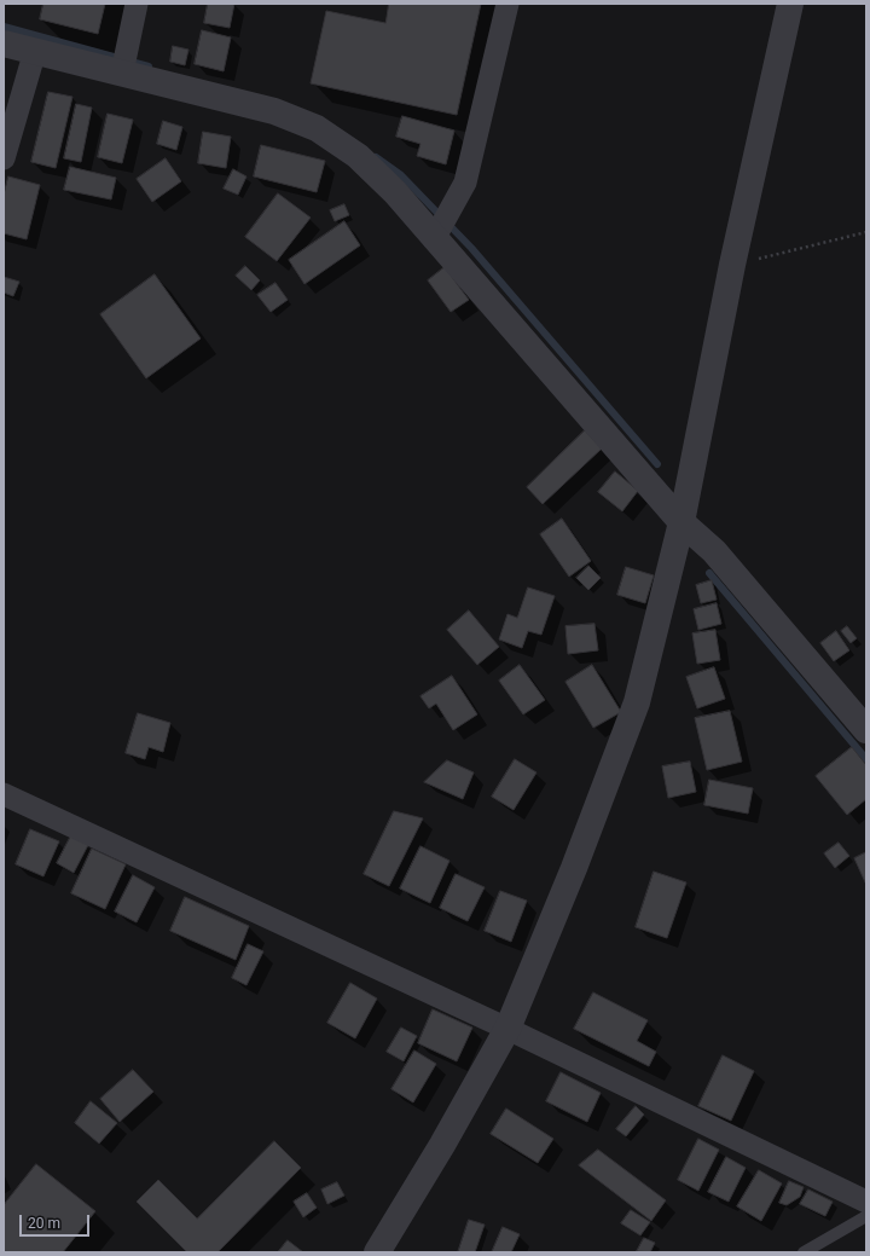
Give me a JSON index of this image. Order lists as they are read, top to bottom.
{
  "scale_bar": "20 m"
}
